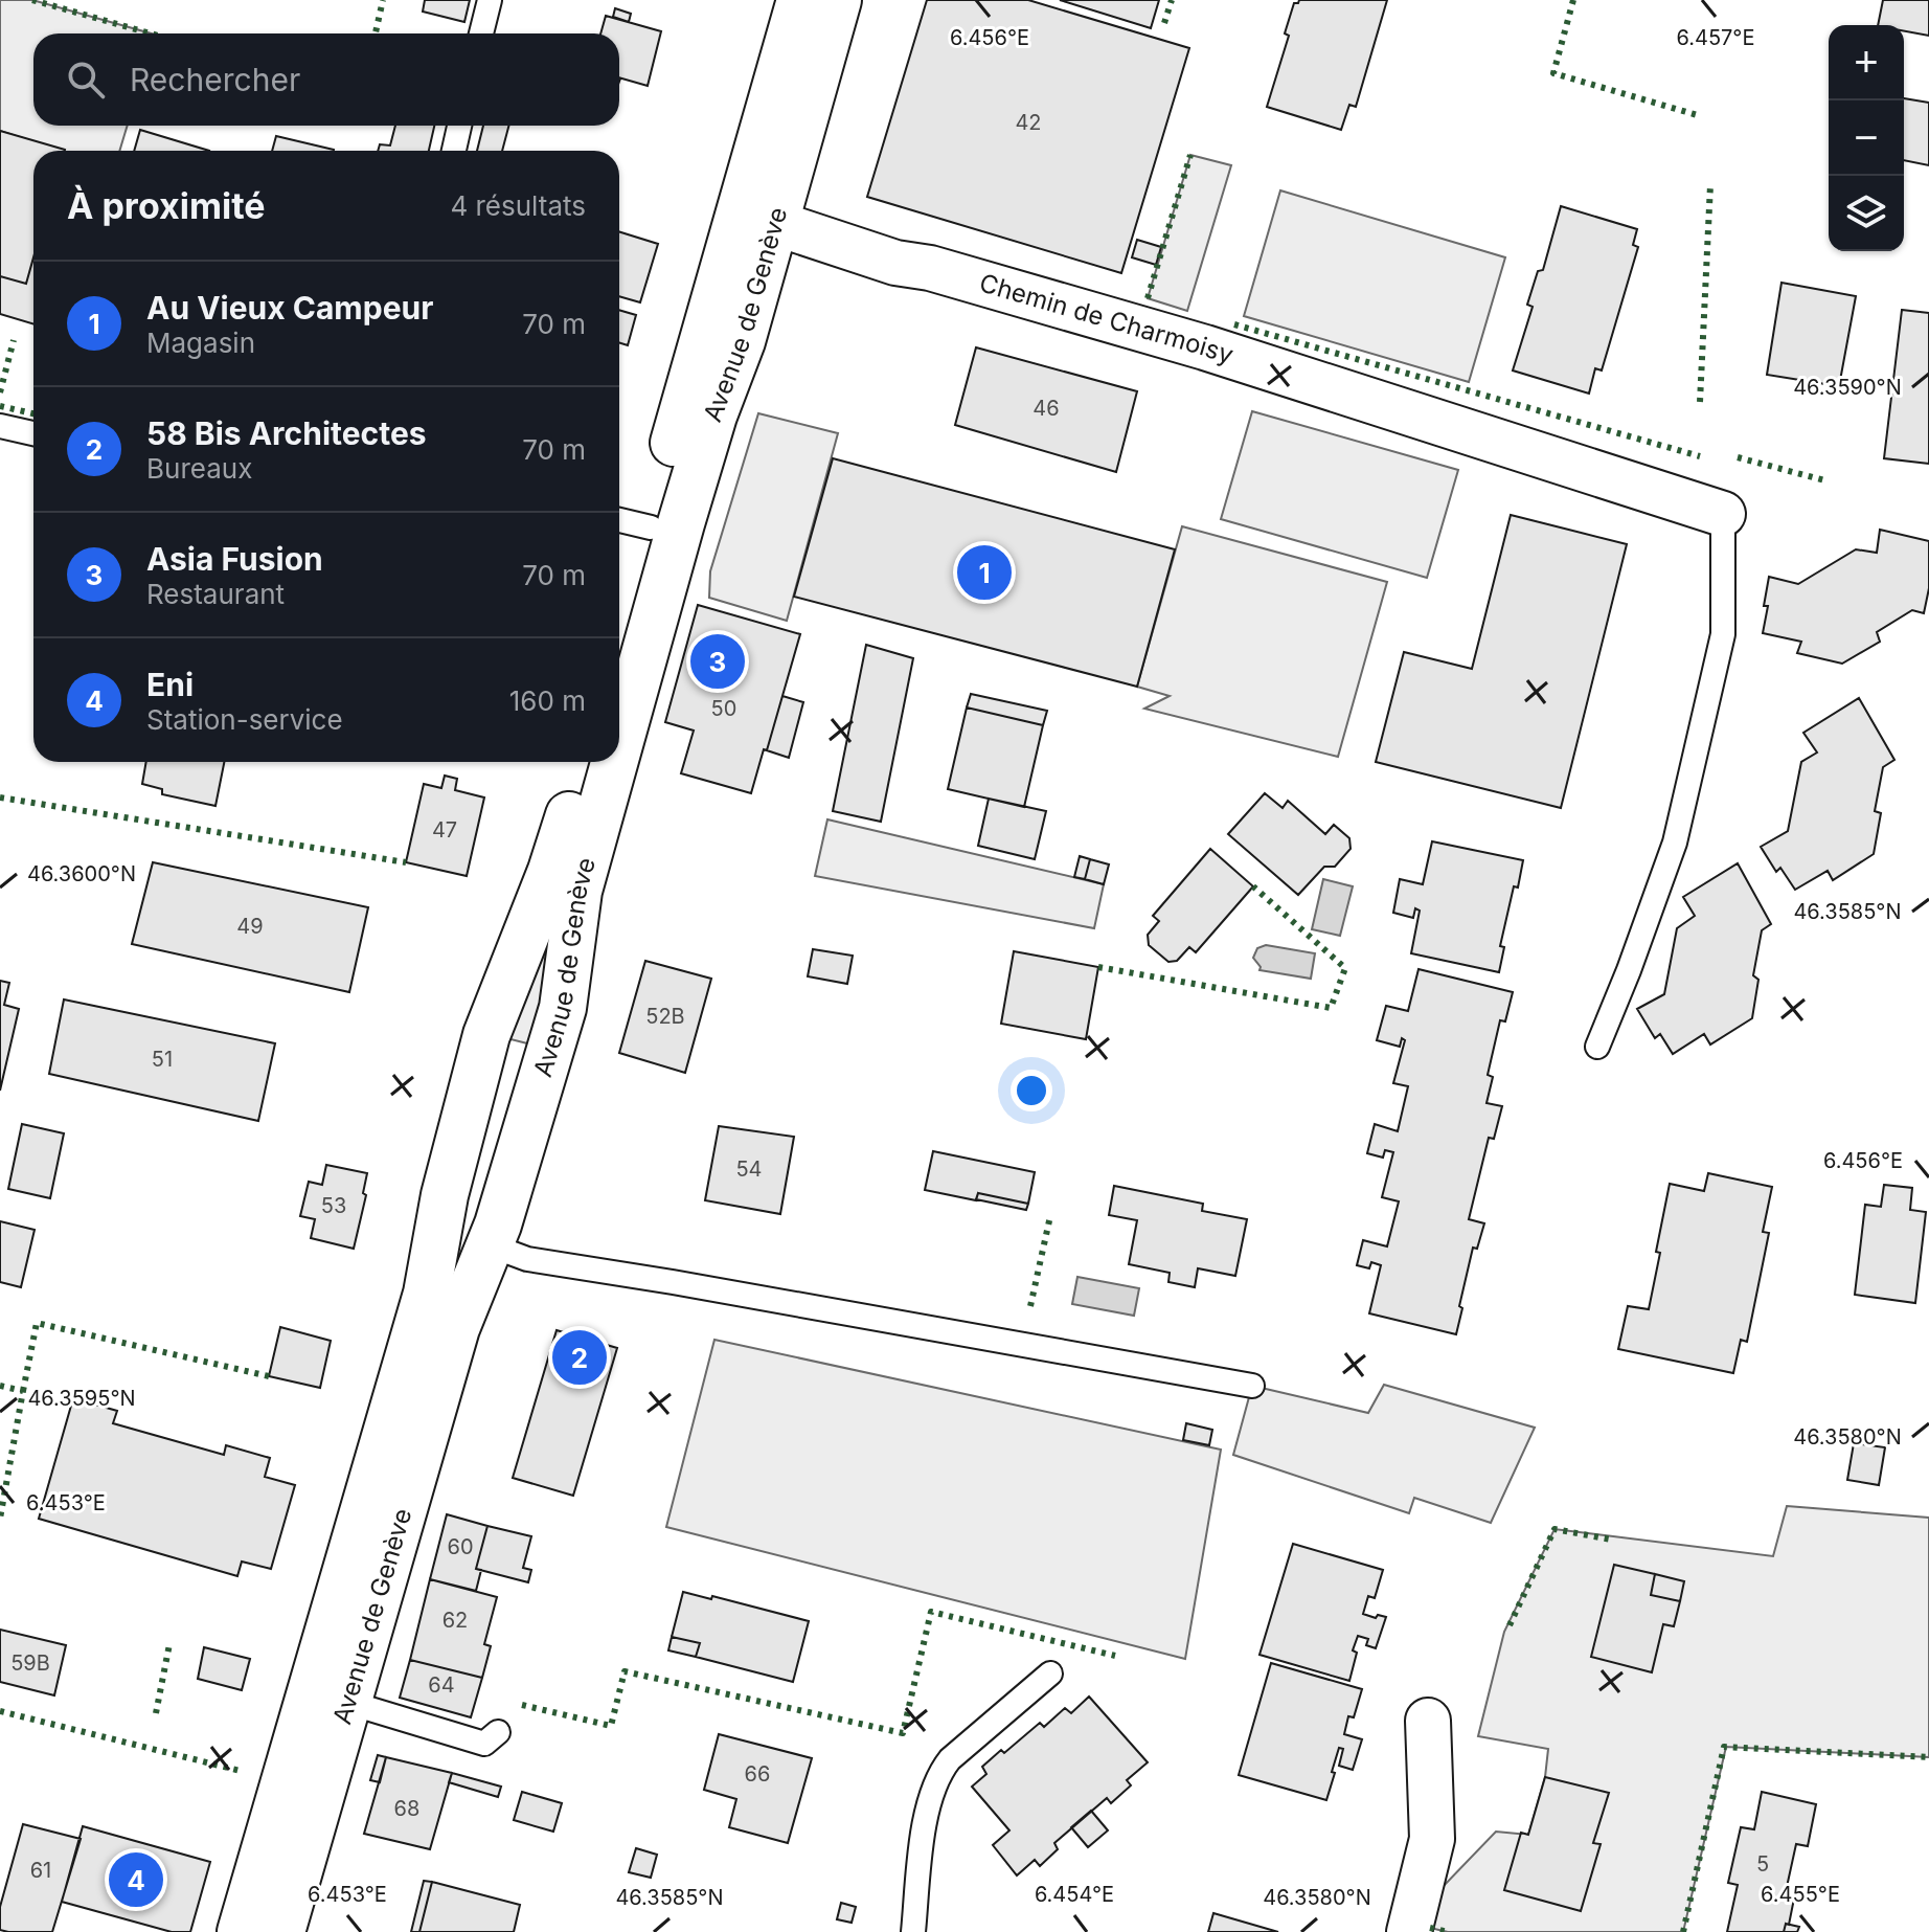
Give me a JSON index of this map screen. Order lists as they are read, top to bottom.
{
  "streets": {
    "main road": ["Avenue de Genève"],
    "street": ["Chemin de Charmoisy"]
  },
  "crossings": [
    ["Avenue de Genève", "Chemin de Charmoisy"]
  ],
  "house_numbers": [
    "42",
    "46",
    "50",
    "47",
    "49",
    "52B",
    "51",
    "54",
    "53",
    "60",
    "62",
    "59B",
    "64",
    "66",
    "68",
    "5",
    "61"
  ],
  "page": {
    "map_buttons": ["+", "−"],
    "search": "Rechercher",
    "heading": ["À proximité", "4 résultats"],
    "list": [
      {
        "mark": "1",
        "name": "Au Vieux Campeur",
        "note": "Magasin",
        "value": "70 m"
      },
      {
        "mark": "2",
        "name": "58 Bis Architectes",
        "note": "Bureaux",
        "value": "70 m"
      },
      {
        "mark": "3",
        "name": "Asia Fusion",
        "note": "Restaurant",
        "value": "70 m"
      },
      {
        "mark": "4",
        "name": "Eni",
        "note": "Station-service",
        "value": "160 m"
      }
    ],
    "pins": [
      "1",
      "3",
      "2",
      "4"
    ]
  },
  "coordinates": [
    "6.456°E",
    "6.457°E",
    "46.3590°N",
    "46.3600°N",
    "46.3585°N",
    "46.3595°N",
    "46.3580°N",
    "6.453°E",
    "6.454°E",
    "6.455°E"
  ]
}
